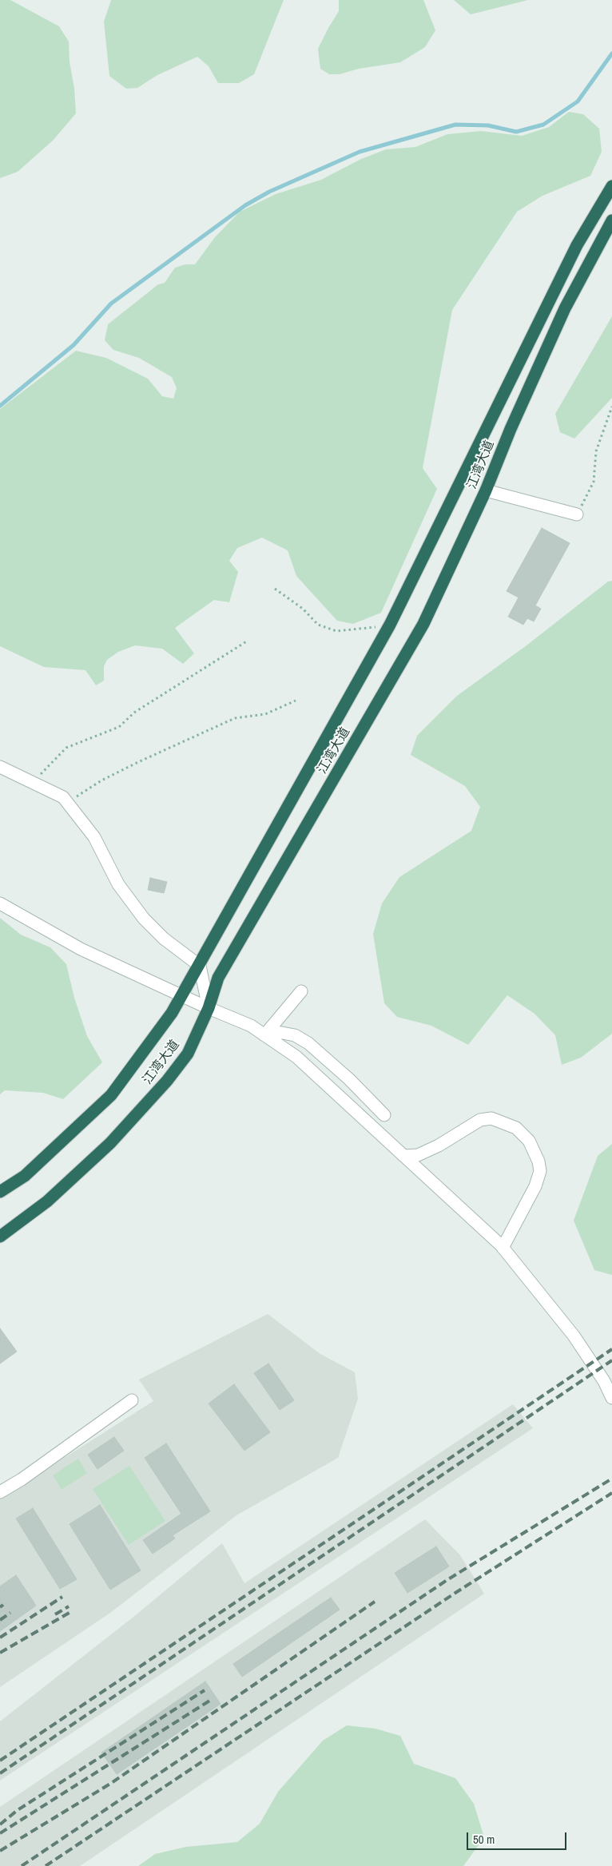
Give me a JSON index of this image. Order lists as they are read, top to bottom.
{
  "streets": {
    "highway": ["江湾大道"]
  },
  "scale_bar": "50 m"
}
